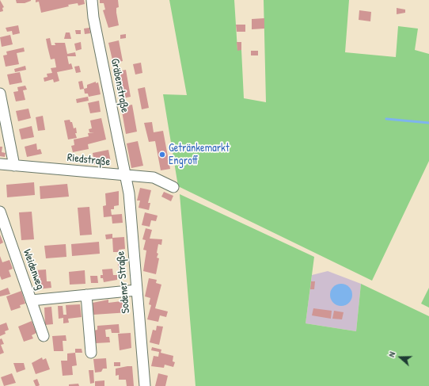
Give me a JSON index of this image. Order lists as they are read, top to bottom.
{
  "streets": {
    "street": [
      "Gräbenstraße",
      "Riedstraße",
      "Weidenweg",
      "Sodener Straße"
    ]
  },
  "crossings": [
    ["Gräbenstraße", "Riedstraße"],
    ["Gräbenstraße", "Sodener Straße"],
    ["Riedstraße", "Sodener Straße"]
  ],
  "places": ["Getränkemarkt Engroff"],
  "north": "left"
}
